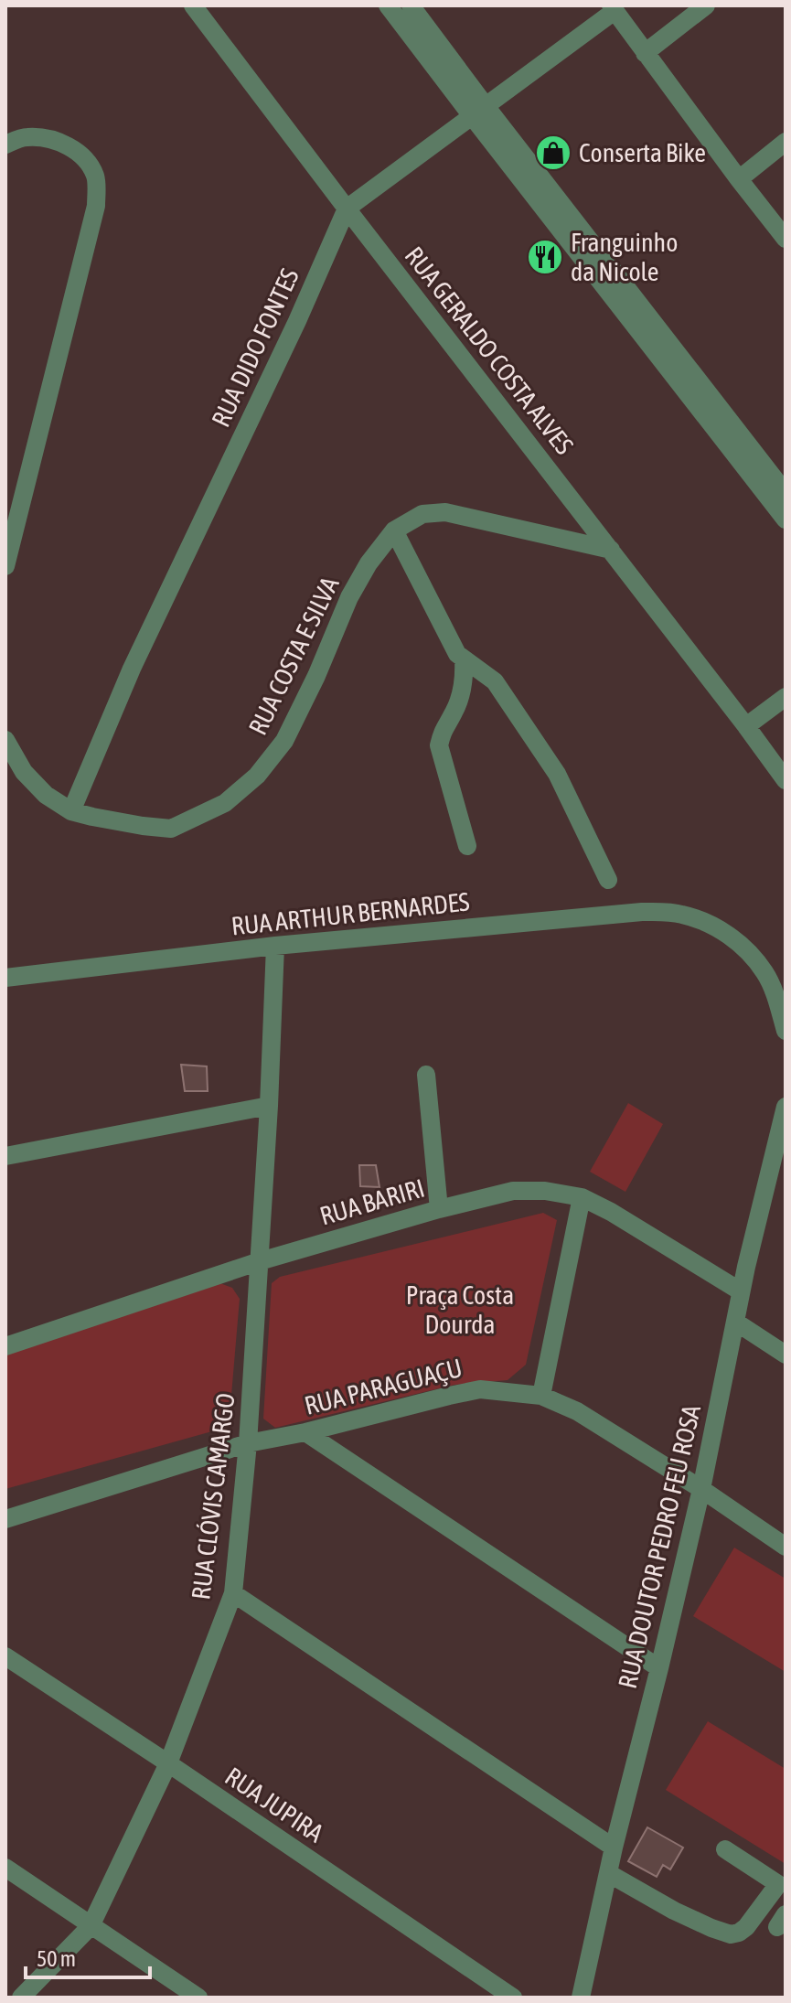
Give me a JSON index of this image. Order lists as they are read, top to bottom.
{
  "streets": {
    "street": [
      "RUA DIDO FONTES",
      "RUA GERALDO COSTA ALVES",
      "RUA COSTA E SILVA",
      "RUA ARTHUR BERNARDES",
      "RUA BARIRI",
      "RUA PARAGUAÇU",
      "RUA CLÓVIS CAMARGO",
      "RUA DOUTOR PEDRO FEU ROSA",
      "RUA JUPIRA"
    ]
  },
  "crossings": [
    ["RUA DIDO FONTES", "RUA GERALDO COSTA ALVES"],
    ["RUA DIDO FONTES", "RUA COSTA E SILVA"],
    ["RUA GERALDO COSTA ALVES", "RUA COSTA E SILVA"],
    ["RUA ARTHUR BERNARDES", "RUA CLÓVIS CAMARGO"],
    ["RUA BARIRI", "RUA CLÓVIS CAMARGO"],
    ["RUA BARIRI", "RUA DOUTOR PEDRO FEU ROSA"],
    ["RUA PARAGUAÇU", "RUA CLÓVIS CAMARGO"],
    ["RUA PARAGUAÇU", "RUA DOUTOR PEDRO FEU ROSA"],
    ["RUA CLÓVIS CAMARGO", "RUA JUPIRA"]
  ],
  "parks": ["Praça Costa Dourda"],
  "places": {
    "shop": ["Conserta Bike"],
    "restaurant": ["Franguinho da Nicole"]
  },
  "scale_bar": "50 m"
}
